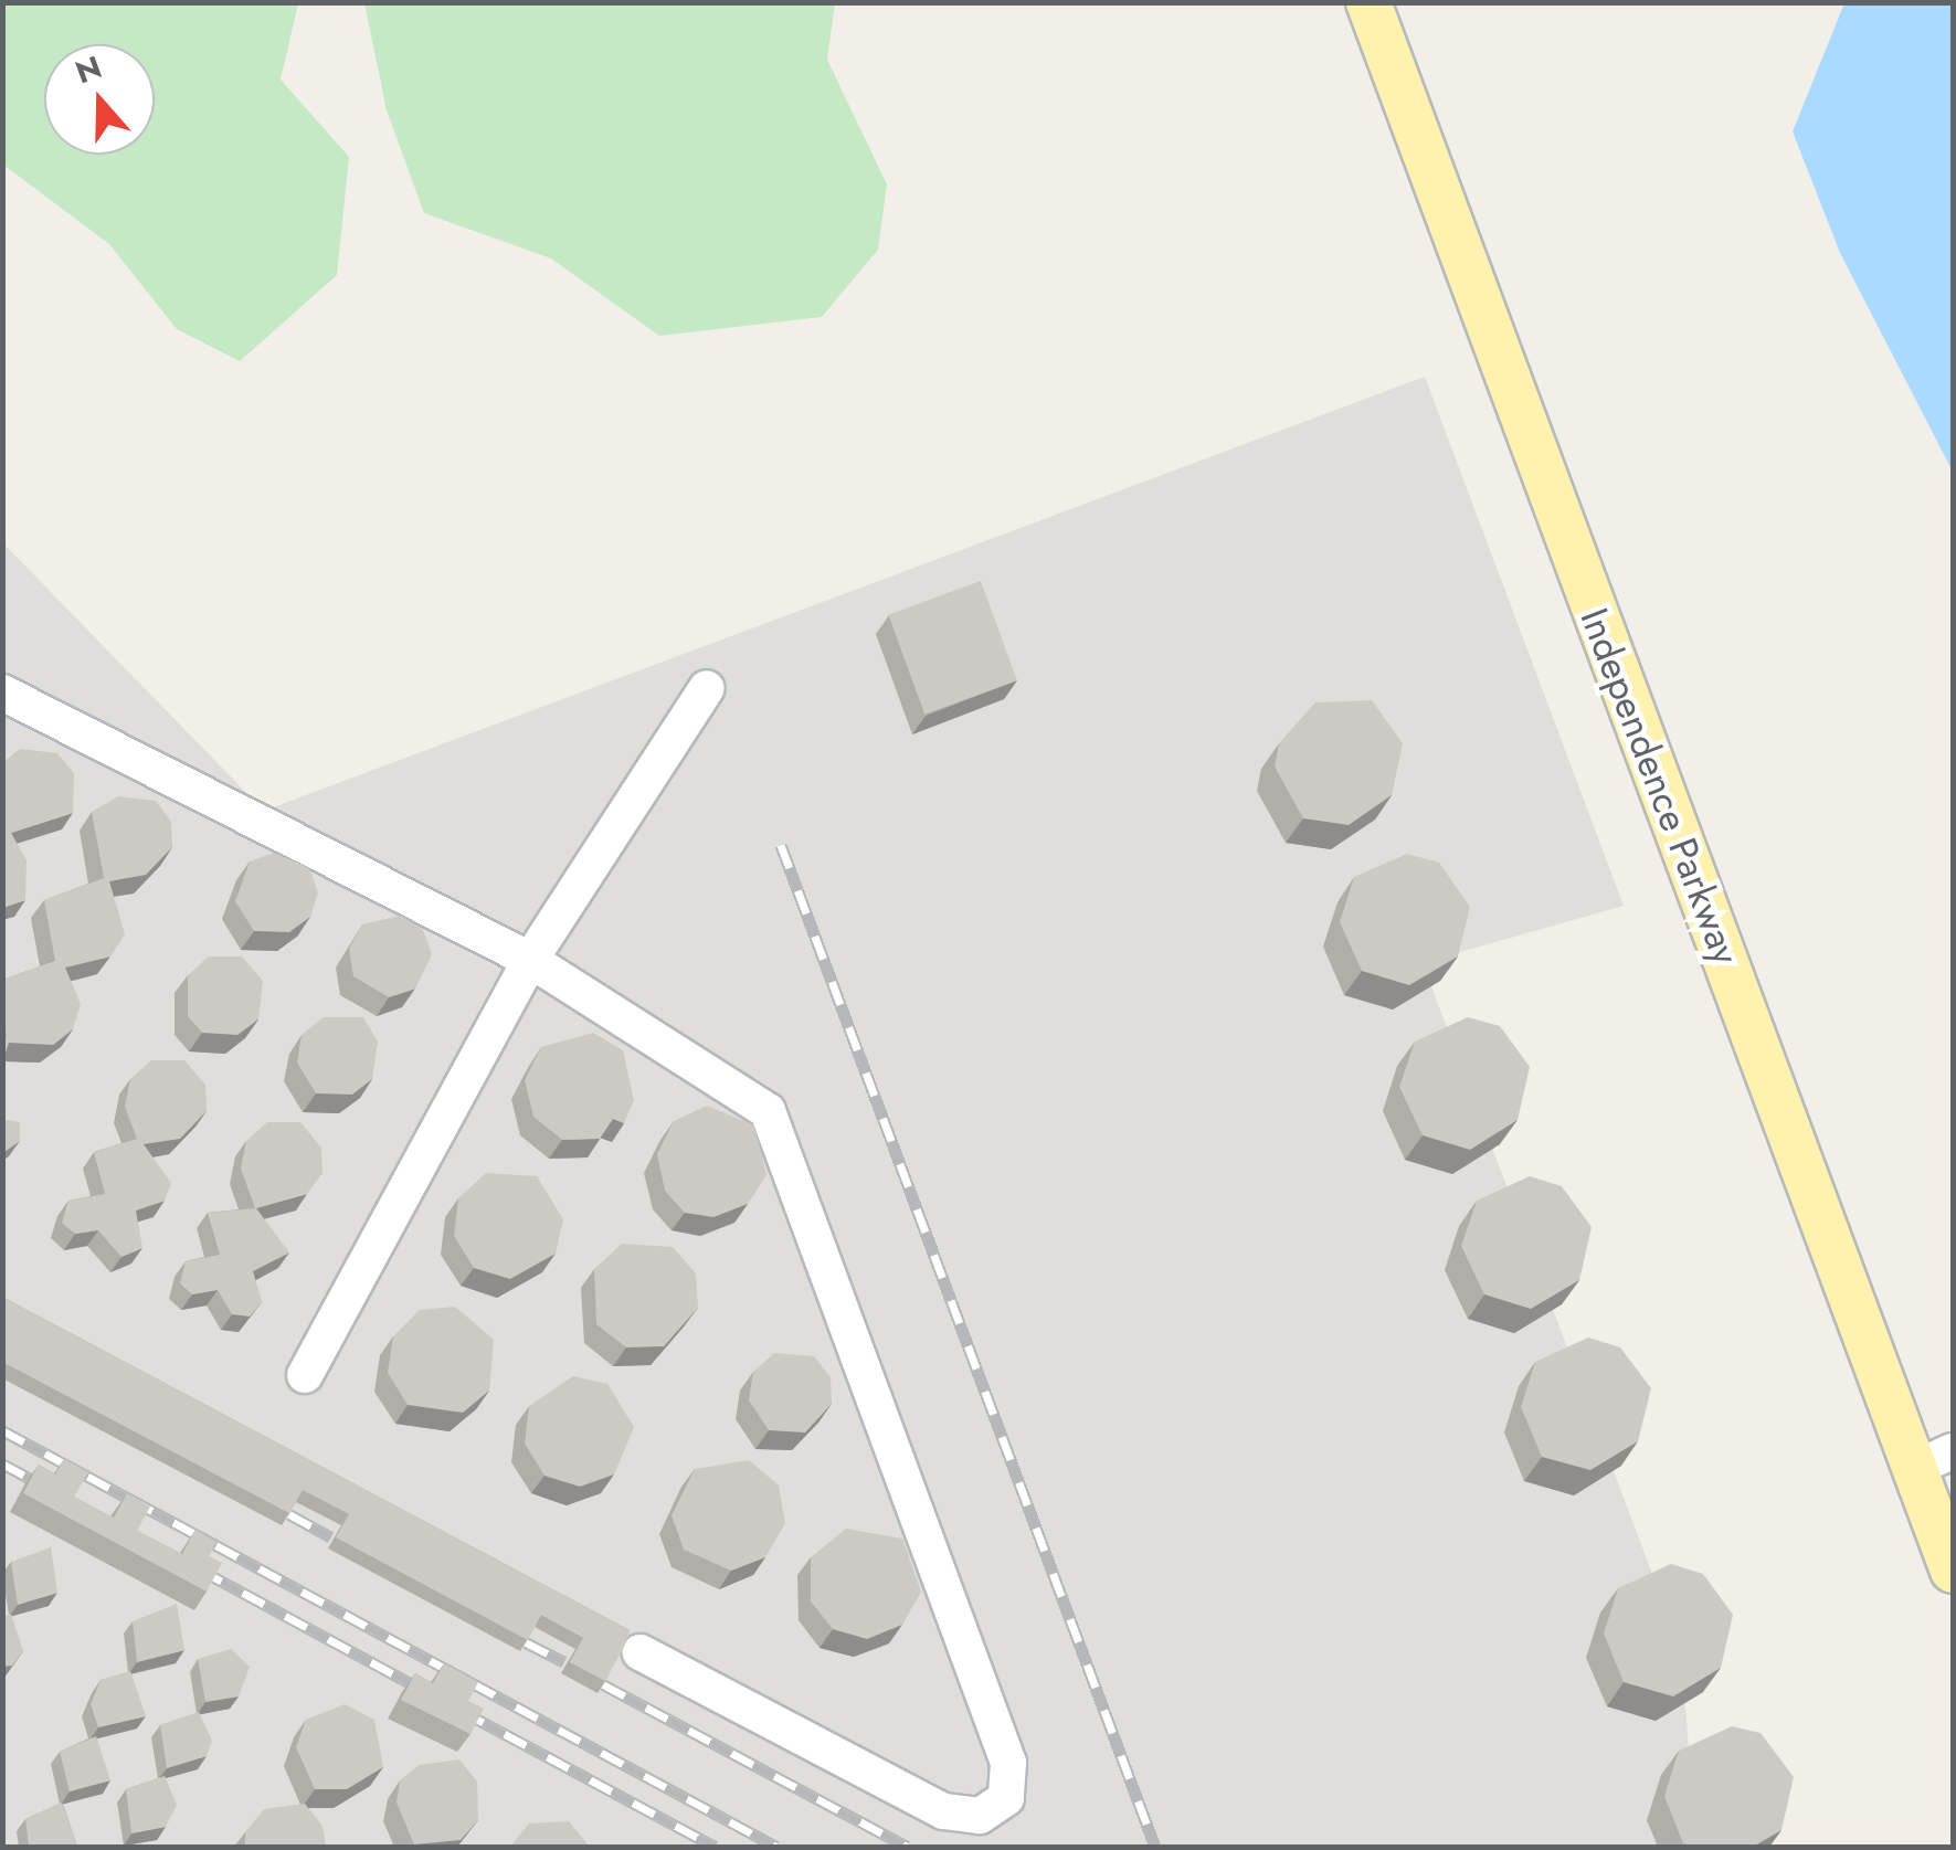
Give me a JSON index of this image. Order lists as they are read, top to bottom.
{
  "streets": {
    "main road": ["Independence Parkway"]
  },
  "north": "top"
}
